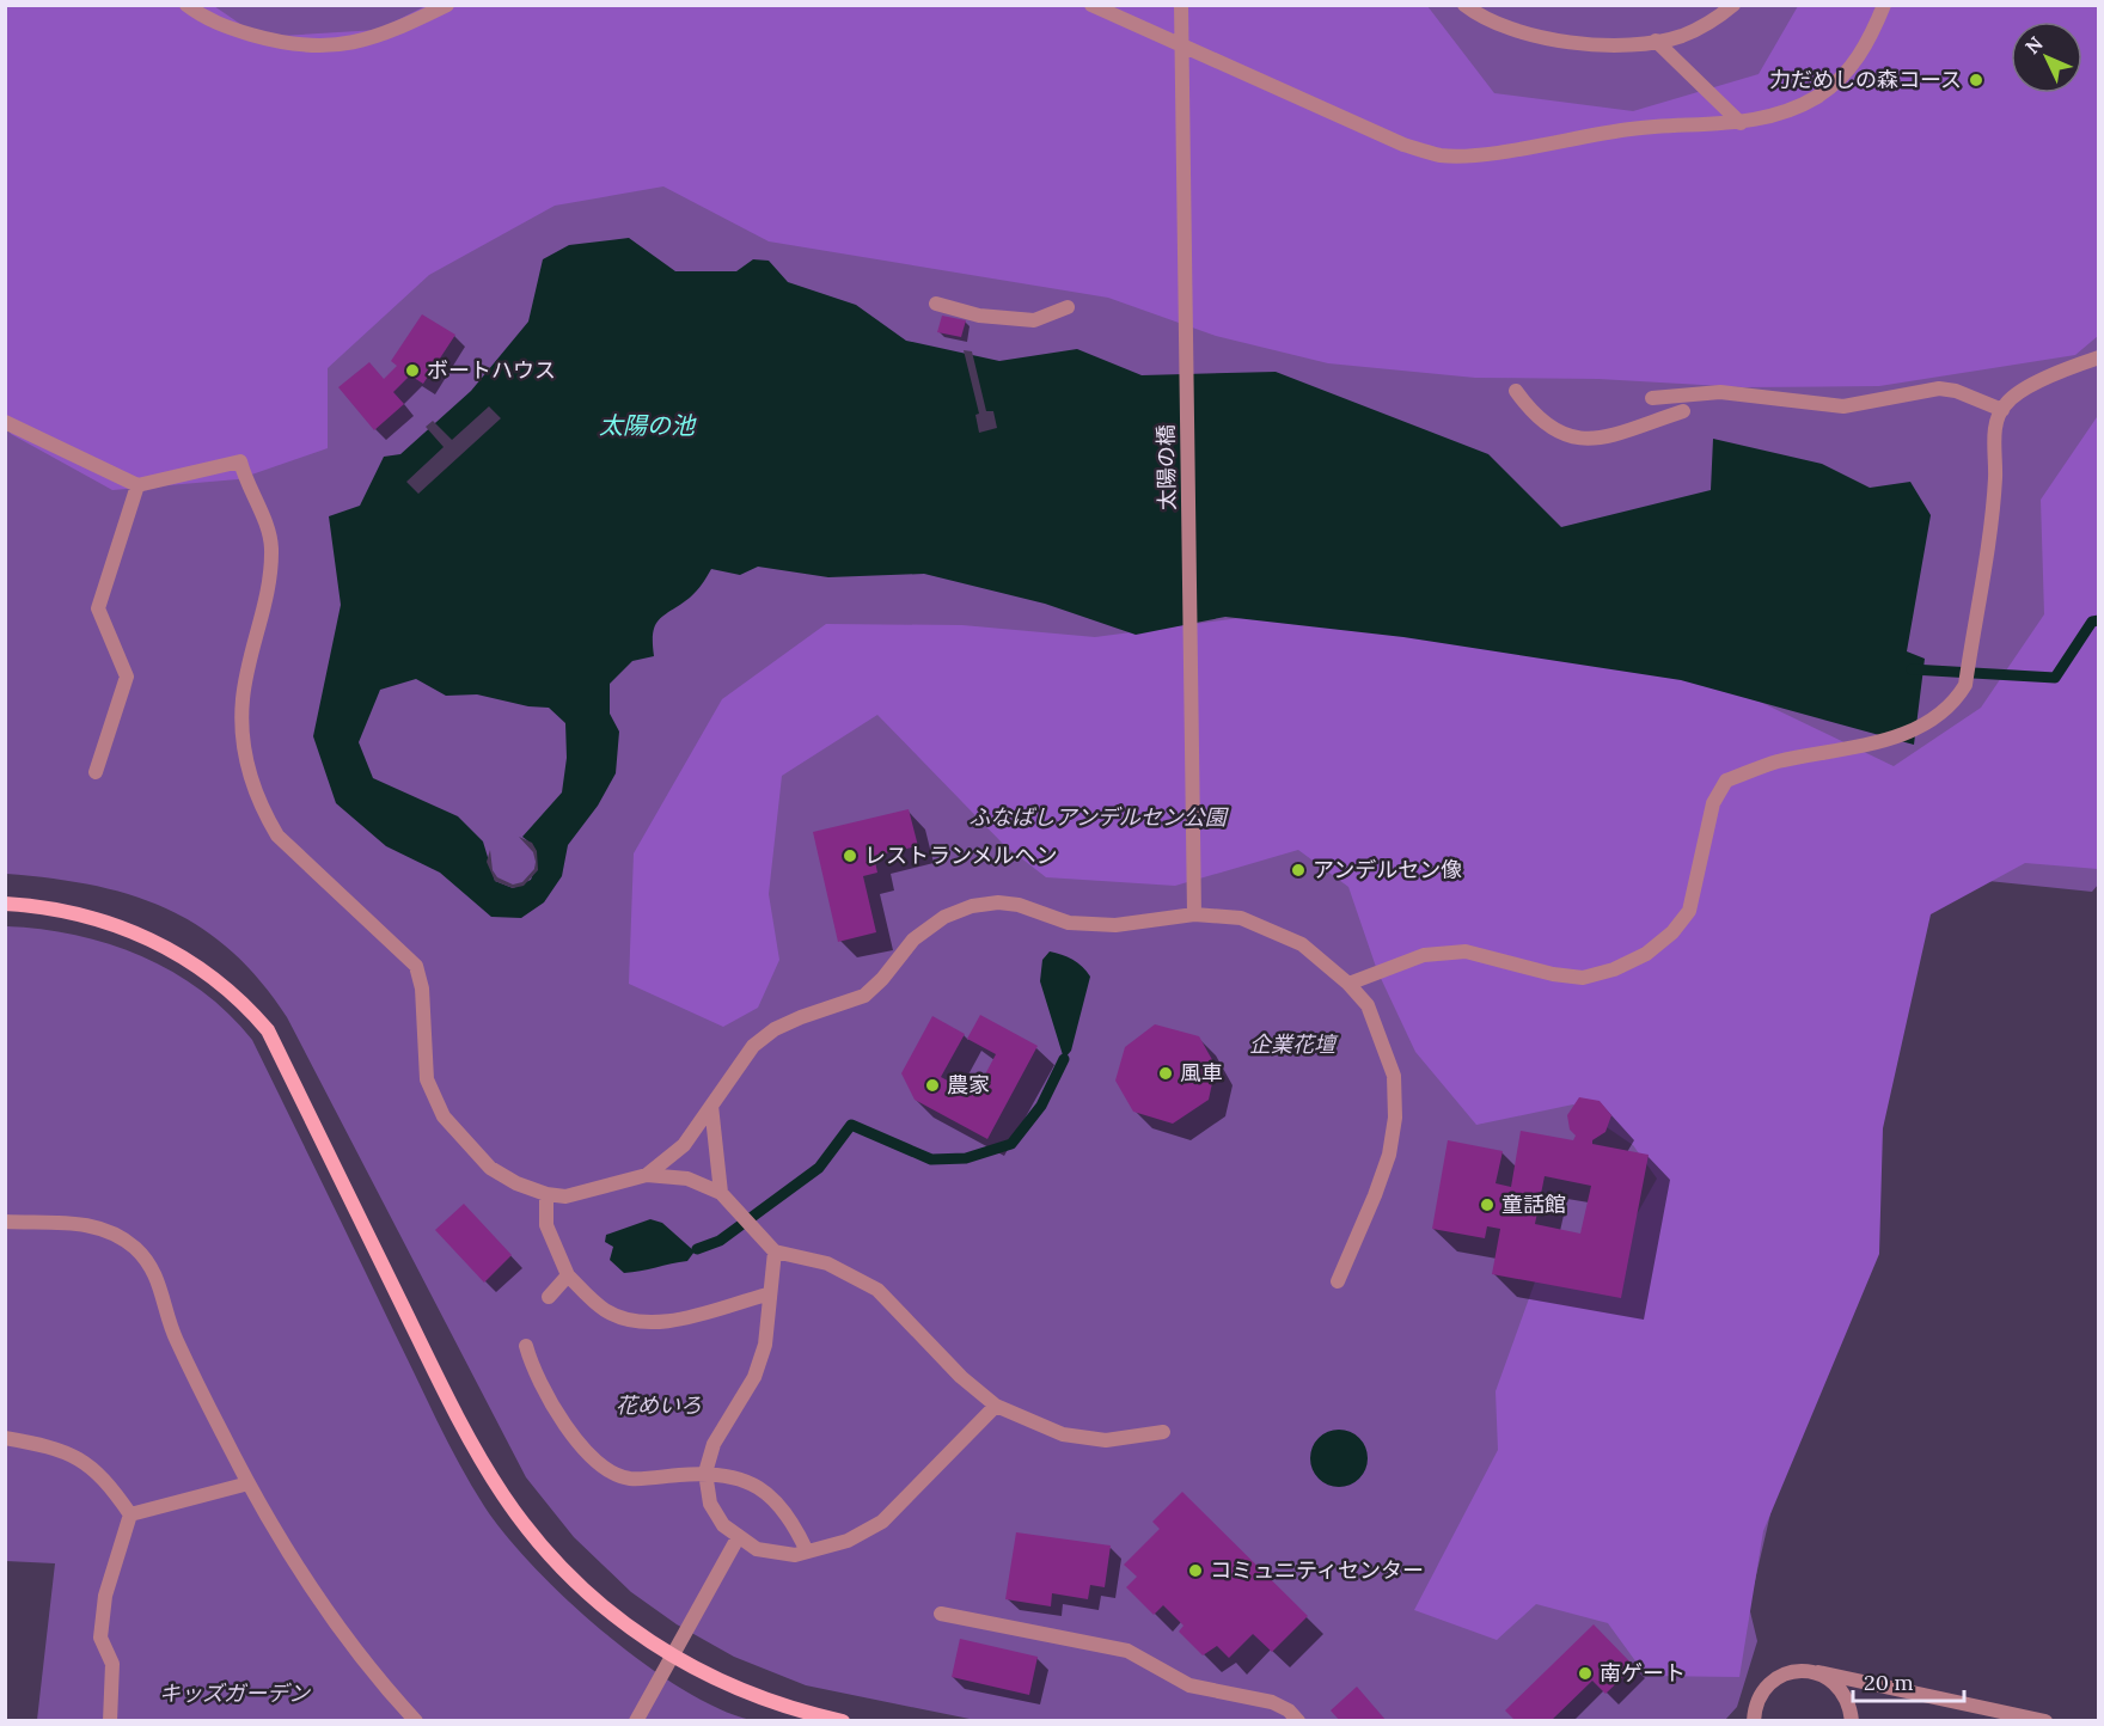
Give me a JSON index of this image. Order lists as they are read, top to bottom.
{
  "streets": {
    "street": ["太陽の橋"]
  },
  "water": ["太陽の池"],
  "parks": [
    "ふなばしアンデルセン公園",
    "企業花壇",
    "花めいろ",
    "キッズガーデン"
  ],
  "places": [
    "力だめしの森コース",
    "ボートハウス",
    "レストランメルヘン",
    "アンデルセン像",
    "風車",
    "農家",
    "童話館",
    "コミュニティセンター",
    "南ゲート"
  ],
  "scale_bar": "20 m",
  "north": "top left"
}
